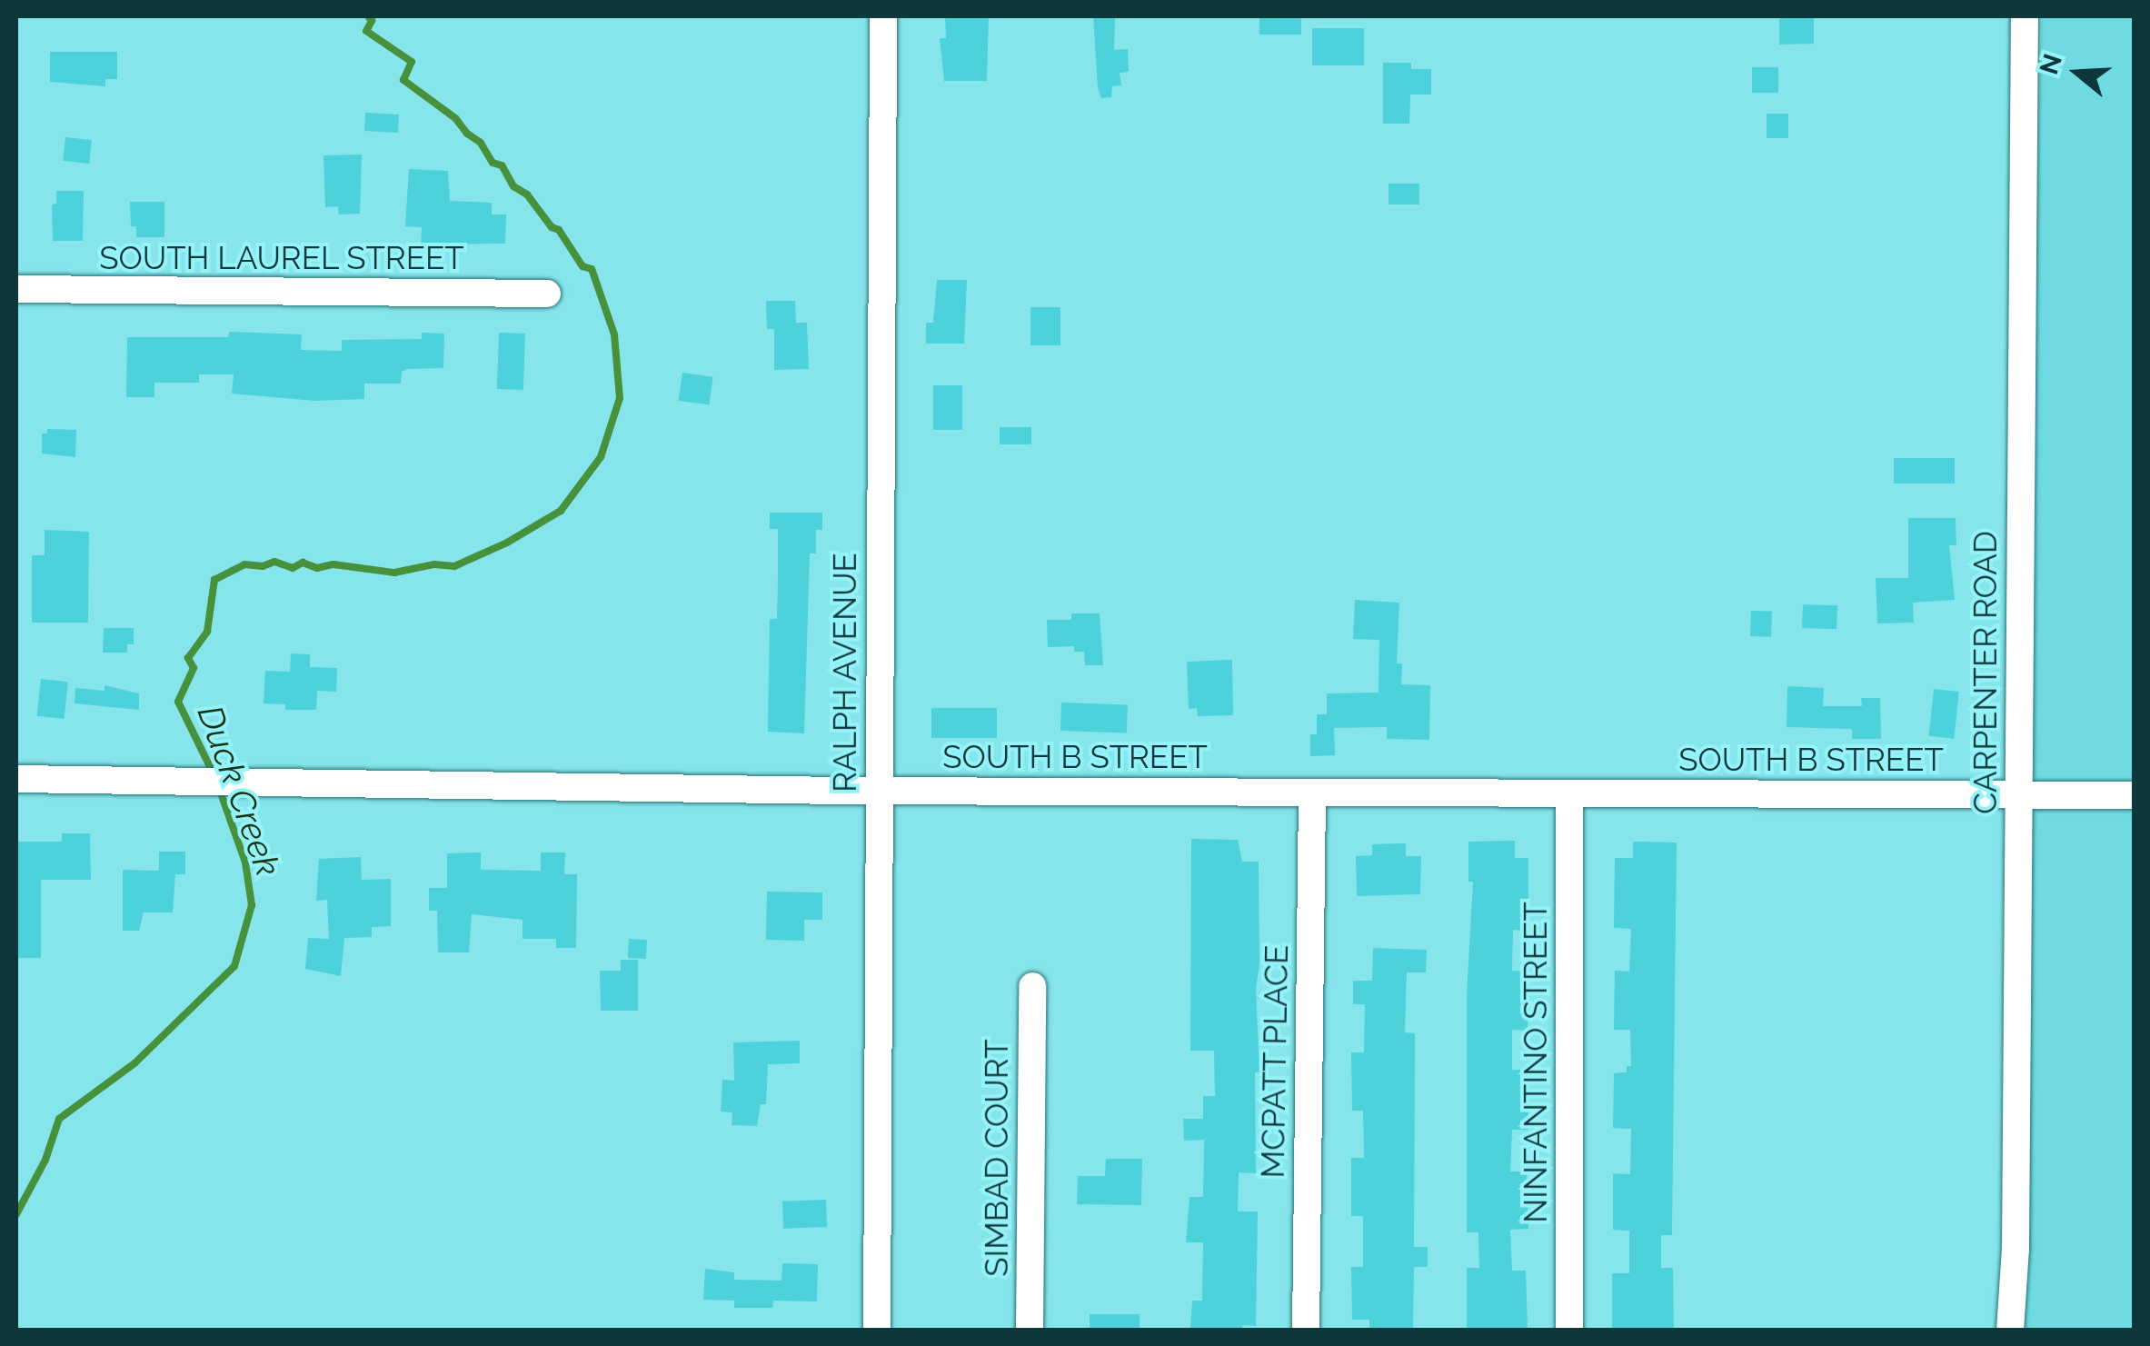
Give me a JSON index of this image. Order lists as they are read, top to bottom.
{
  "streets": {
    "street": [
      "SOUTH LAUREL STREET",
      "RALPH AVENUE",
      "CARPENTER ROAD",
      "SOUTH B STREET",
      "MCPATT PLACE",
      "NINFANTINO STREET",
      "SIMBAD COURT"
    ]
  },
  "crossings": [
    ["RALPH AVENUE", "SOUTH B STREET"],
    ["CARPENTER ROAD", "SOUTH B STREET"],
    ["SOUTH B STREET", "MCPATT PLACE"],
    ["SOUTH B STREET", "NINFANTINO STREET"]
  ],
  "water": ["Duck Creek"],
  "north": "left"
}
